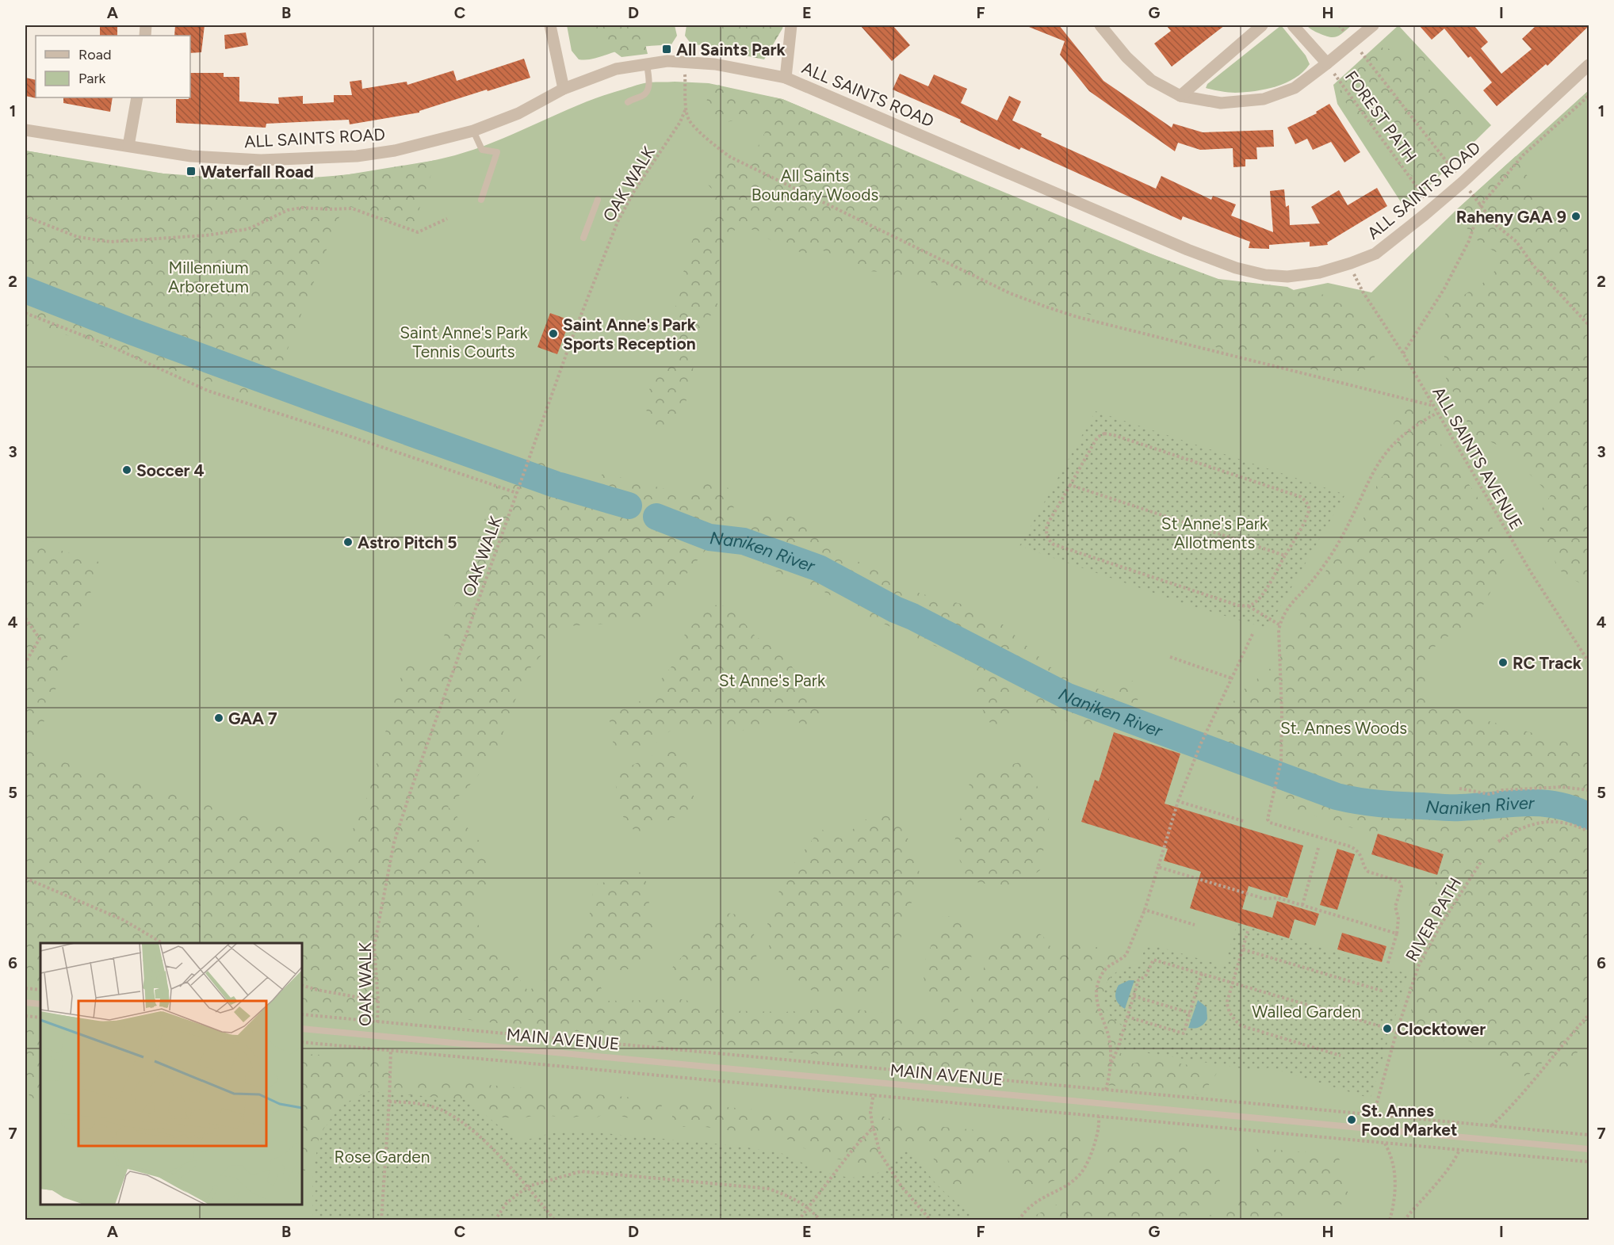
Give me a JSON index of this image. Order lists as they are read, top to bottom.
{
  "streets": {
    "street": ["ALL SAINTS ROAD"],
    "lane": ["MAIN AVENUE"],
    "path": [
      "FOREST PATH",
      "OAK WALK",
      "ALL SAINTS AVENUE",
      "RIVER PATH"
    ]
  },
  "crossings": [
    ["ALL SAINTS ROAD", "FOREST PATH"],
    ["ALL SAINTS ROAD", "ALL SAINTS AVENUE"],
    ["OAK WALK", "MAIN AVENUE"],
    ["RIVER PATH", "MAIN AVENUE"]
  ],
  "water": ["Naniken River"],
  "parks": [
    "All Saints Boundary Woods",
    "Millennium Arboretum",
    "Saint Anne's Park Tennis Courts",
    "St Anne's Park Allotments",
    "St Anne's Park",
    "St. Annes Woods",
    "Walled Garden",
    "Rose Garden"
  ],
  "places": {
    "transit": ["All Saints Park", "Waterfall Road"],
    "other": [
      "Raheny GAA 9",
      "Saint Anne's Park Sports Reception",
      "Soccer 4",
      "Astro Pitch 5",
      "RC Track",
      "GAA 7",
      "Clocktower",
      "St. Annes Food Market"
    ]
  },
  "legend": ["Road", "Park"],
  "grid": {
    "columns": [
      "A",
      "B",
      "C",
      "D",
      "E",
      "F",
      "G",
      "H",
      "I"
    ],
    "rows": [
      "1",
      "2",
      "3",
      "4",
      "5",
      "6",
      "7"
    ]
  }
}
